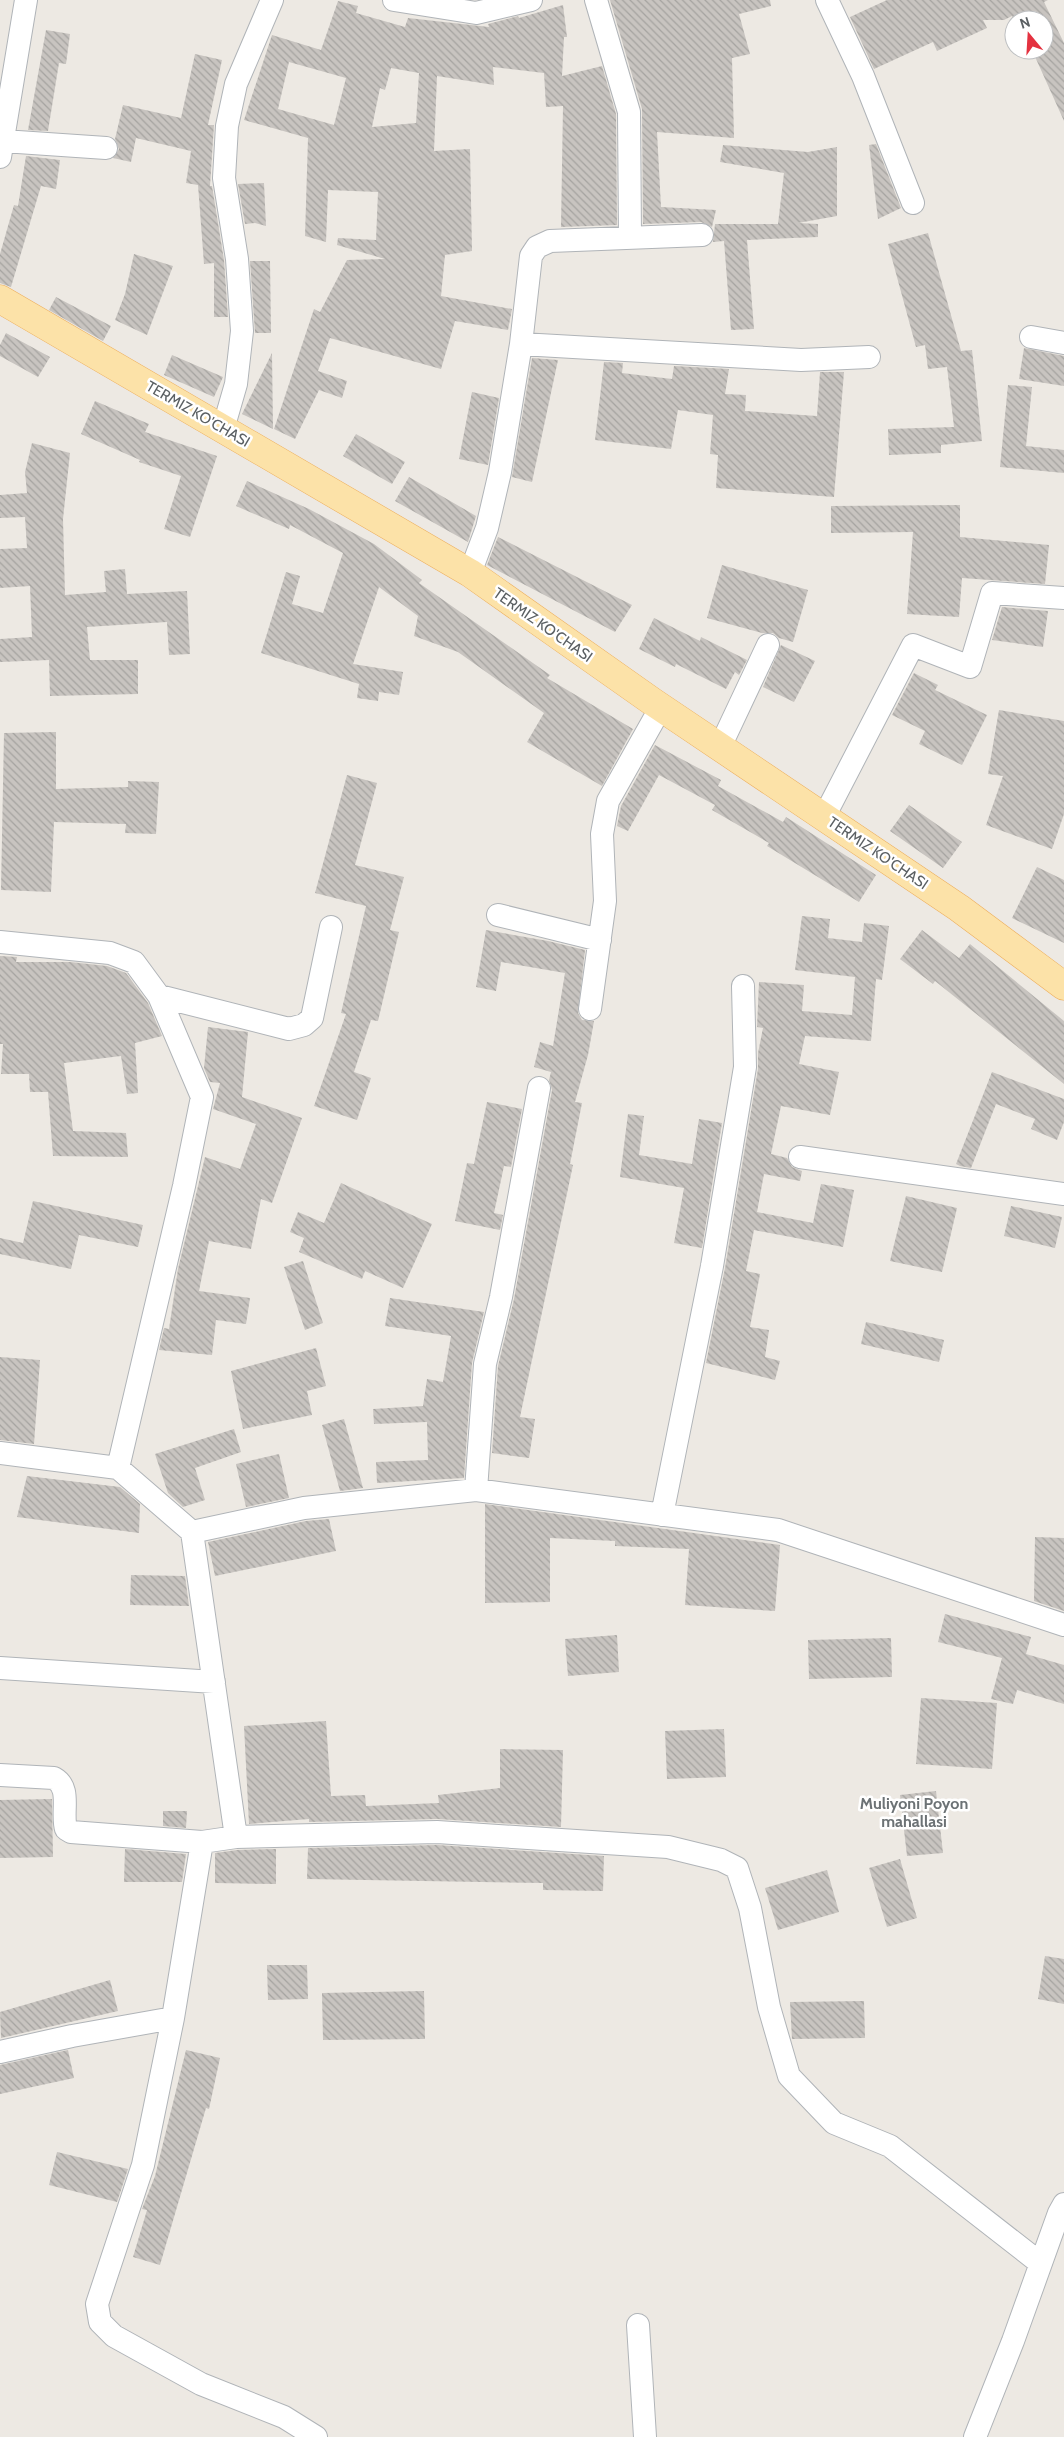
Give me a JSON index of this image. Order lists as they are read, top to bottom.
{
  "streets": {
    "main road": ["TERMIZ KO'CHASI"]
  },
  "districts": ["Muliyoni Poyon mahallasi"],
  "north": "top"
}
